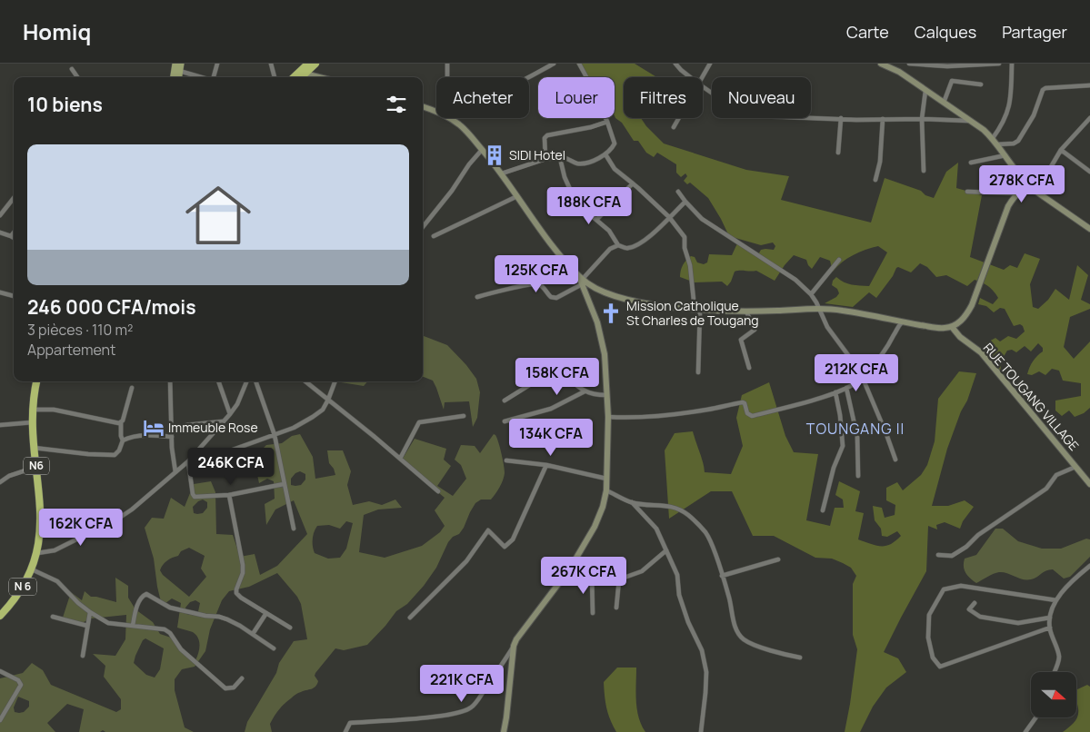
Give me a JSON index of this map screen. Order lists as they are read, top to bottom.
{
  "streets": {
    "highway": ["N6", "N 6"],
    "street": ["RUE TOUGANG VILLAGE"]
  },
  "crossings": [
    ["N6", "N 6"]
  ],
  "districts": ["TOUNGANG II"],
  "places": {
    "building": ["SIDI Hotel"],
    "church": ["Mission Catholique St Charles de Tougang"],
    "hotel": ["Immeuble Rose"]
  },
  "north": "right",
  "page": {
    "header": "Homiq",
    "nav": ["Carte", "Calques", "Partager"],
    "chip": [
      "Acheter",
      "Louer",
      "Filtres",
      "Nouveau"
    ],
    "heading": "10 biens",
    "list": [
      {
        "name": "246 000 CFA/mois",
        "note": "3 pièces · 110 m² · Appartement"
      }
    ],
    "price": [
      "278K CFA",
      "188K CFA",
      "125K CFA",
      "212K CFA",
      "158K CFA",
      "134K CFA",
      "246K CFA",
      "162K CFA",
      "267K CFA",
      "221K CFA"
    ]
  }
}
